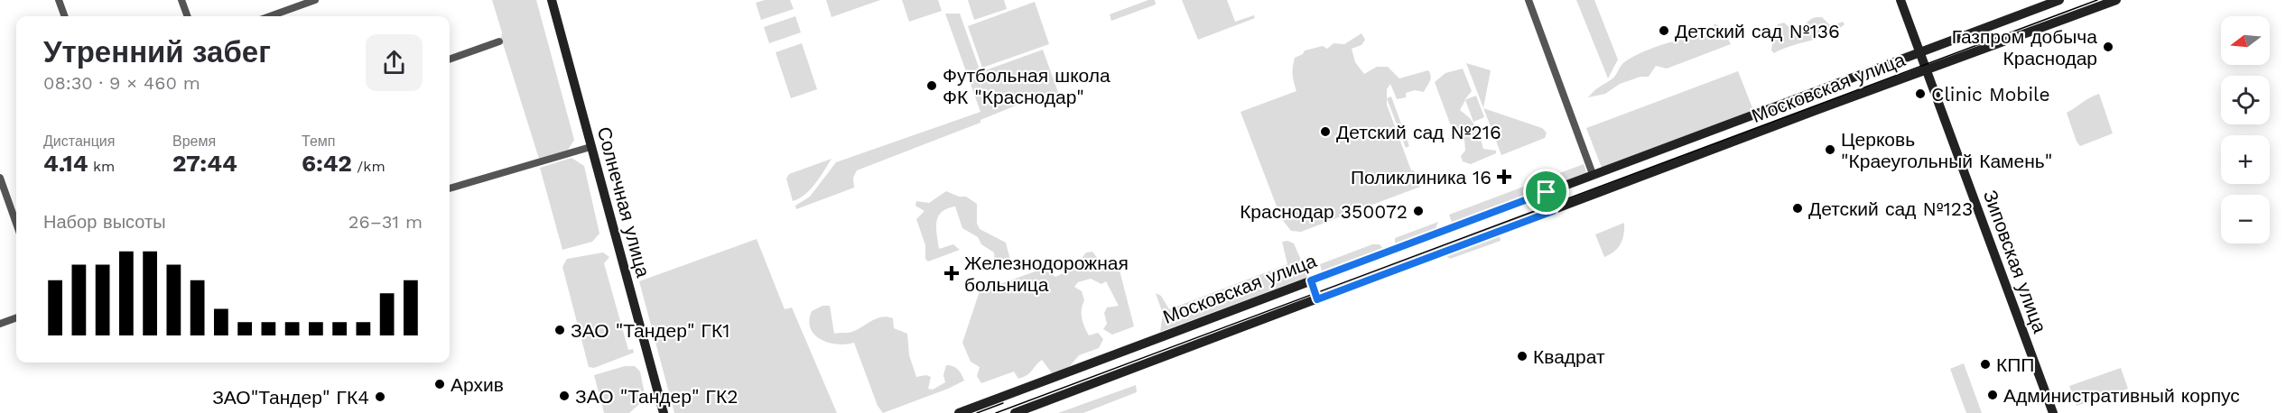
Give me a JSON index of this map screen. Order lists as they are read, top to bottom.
{
  "streets": {
    "street": ["Московская улица", "Солнечная улица", "Зиповская улица"]
  },
  "crossings": [
    ["Московская улица", "Зиповская улица"]
  ],
  "places": {
    "other": [
      "Детский сад №136",
      "Газпром добыча Краснодар",
      "Футбольная школа ФК \"Краснодар\"",
      "Clinic Mobile",
      "Детский сад №216",
      "Церковь \"Краеугольный Камень\"",
      "Детский сад №123",
      "Краснодар 350072",
      "ЗАО \"Тандер\" ГК1",
      "Квадрат",
      "КПП",
      "Архив",
      "Административный корпус",
      "ЗАО \"Тандер\" ГК2",
      "ЗАО\"Тандер\" ГК4"
    ],
    "health": ["Поликлиника 16", "Железнодорожная больница"]
  },
  "north": "left",
  "page": {
    "map_buttons": ["+", "−"],
    "heading": ["Утренний забег", "08:30 · 9 × 460 m"],
    "stats": [
      ["Дистанция", "4.14 km"],
      ["Время", "27:44"],
      ["Темп", "6:42 /km"]
    ],
    "chart": ["Набор высоты", "26–31 m"]
  }
}
